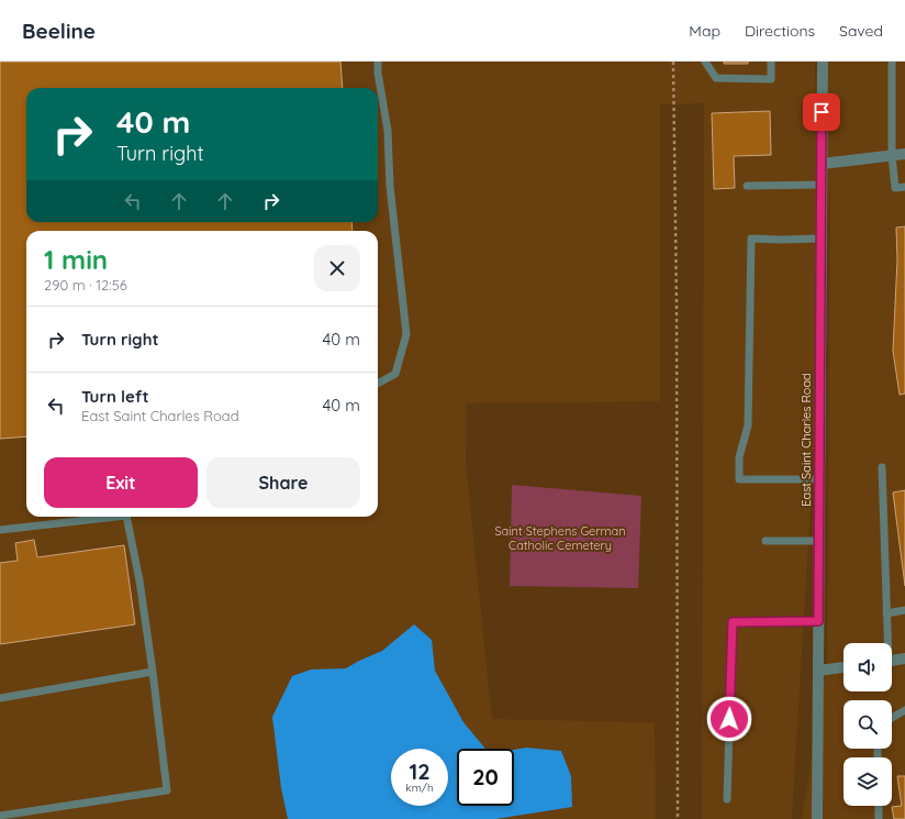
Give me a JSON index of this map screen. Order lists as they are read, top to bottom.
{
  "streets": {
    "street": ["East Saint Charles Road"]
  },
  "parks": ["Saint Stephens German Catholic Cemetery"],
  "page": {
    "header": "Beeline",
    "nav": ["Map", "Directions", "Saved"],
    "turn": ["40 m", "Turn right"],
    "heading": ["1 min", "290 m · 12:56"],
    "list": [
      {
        "name": "Turn right",
        "value": "40 m"
      },
      {
        "name": "Turn left",
        "note": "East Saint Charles Road",
        "value": "40 m"
      }
    ],
    "buttons": ["Exit", "Share"],
    "speed": "12 km/h",
    "limit": "20"
  }
}
